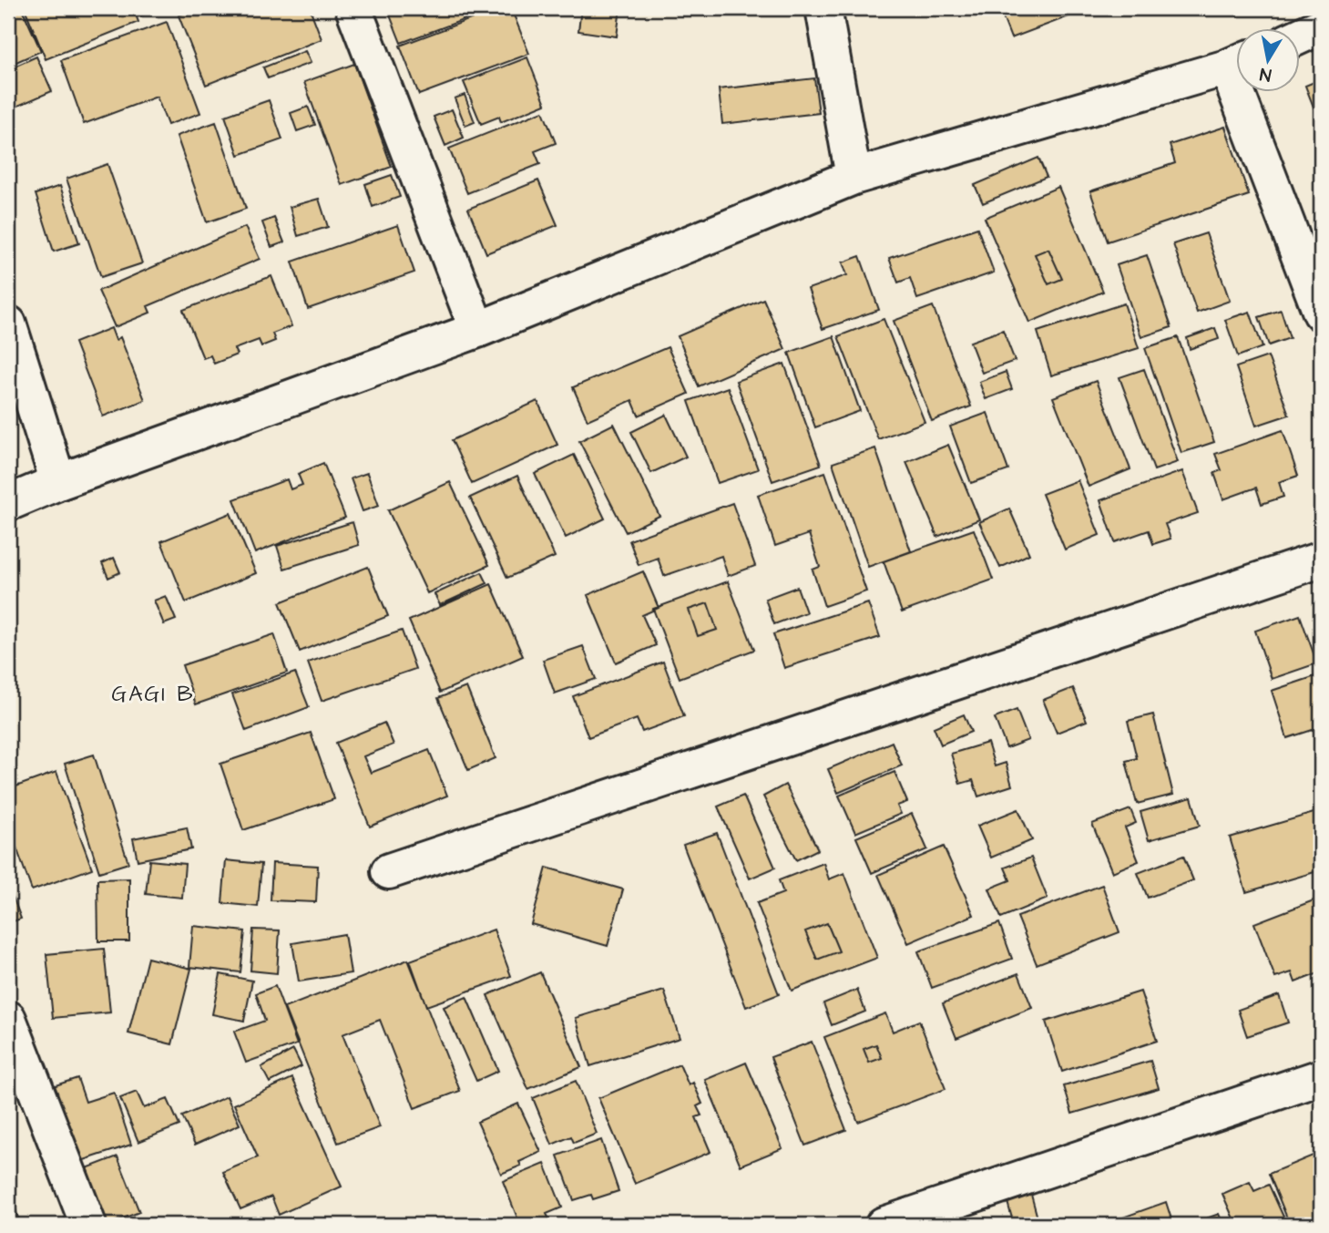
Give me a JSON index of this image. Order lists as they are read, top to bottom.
{
  "districts": ["GAGI B"],
  "north": "bottom"
}
